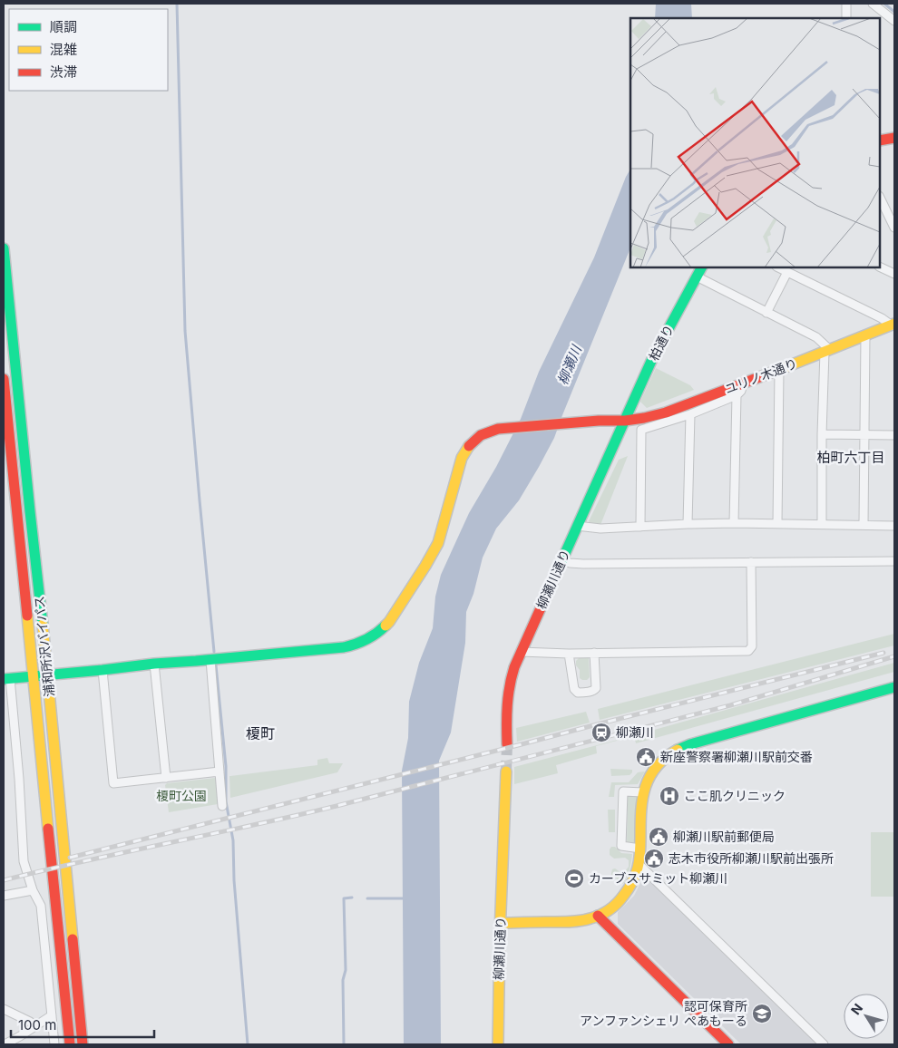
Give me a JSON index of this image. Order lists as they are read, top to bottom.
{
  "streets": {
    "main road": [
      "柏通り",
      "ユリノ木通り",
      "柳瀬川通り",
      "浦和所沢バイパス"
    ]
  },
  "crossings": [
    ["柏通り", "ユリノ木通り"],
    ["柏通り", "柳瀬川通り"],
    ["ユリノ木通り", "柳瀬川通り"],
    ["ユリノ木通り", "浦和所沢バイパス"]
  ],
  "districts": ["柏町六丁目", "榎町"],
  "water": ["柳瀬川"],
  "parks": ["榎町公園"],
  "places": {
    "station": ["柳瀬川"],
    "public building": ["新座警察署柳瀬川駅前交番", "柳瀬川駅前郵便局", "志木市役所柳瀬川駅前出張所"],
    "hospital": ["ここ肌クリニック"],
    "sports": ["カーブスサミット柳瀬川"],
    "school or university": ["認可保育所 アンファンシェリ ぺあもーる"]
  },
  "legend": ["順調", "混雑", "渋滞"],
  "scale_bar": "100 m",
  "north": "top left"
}
